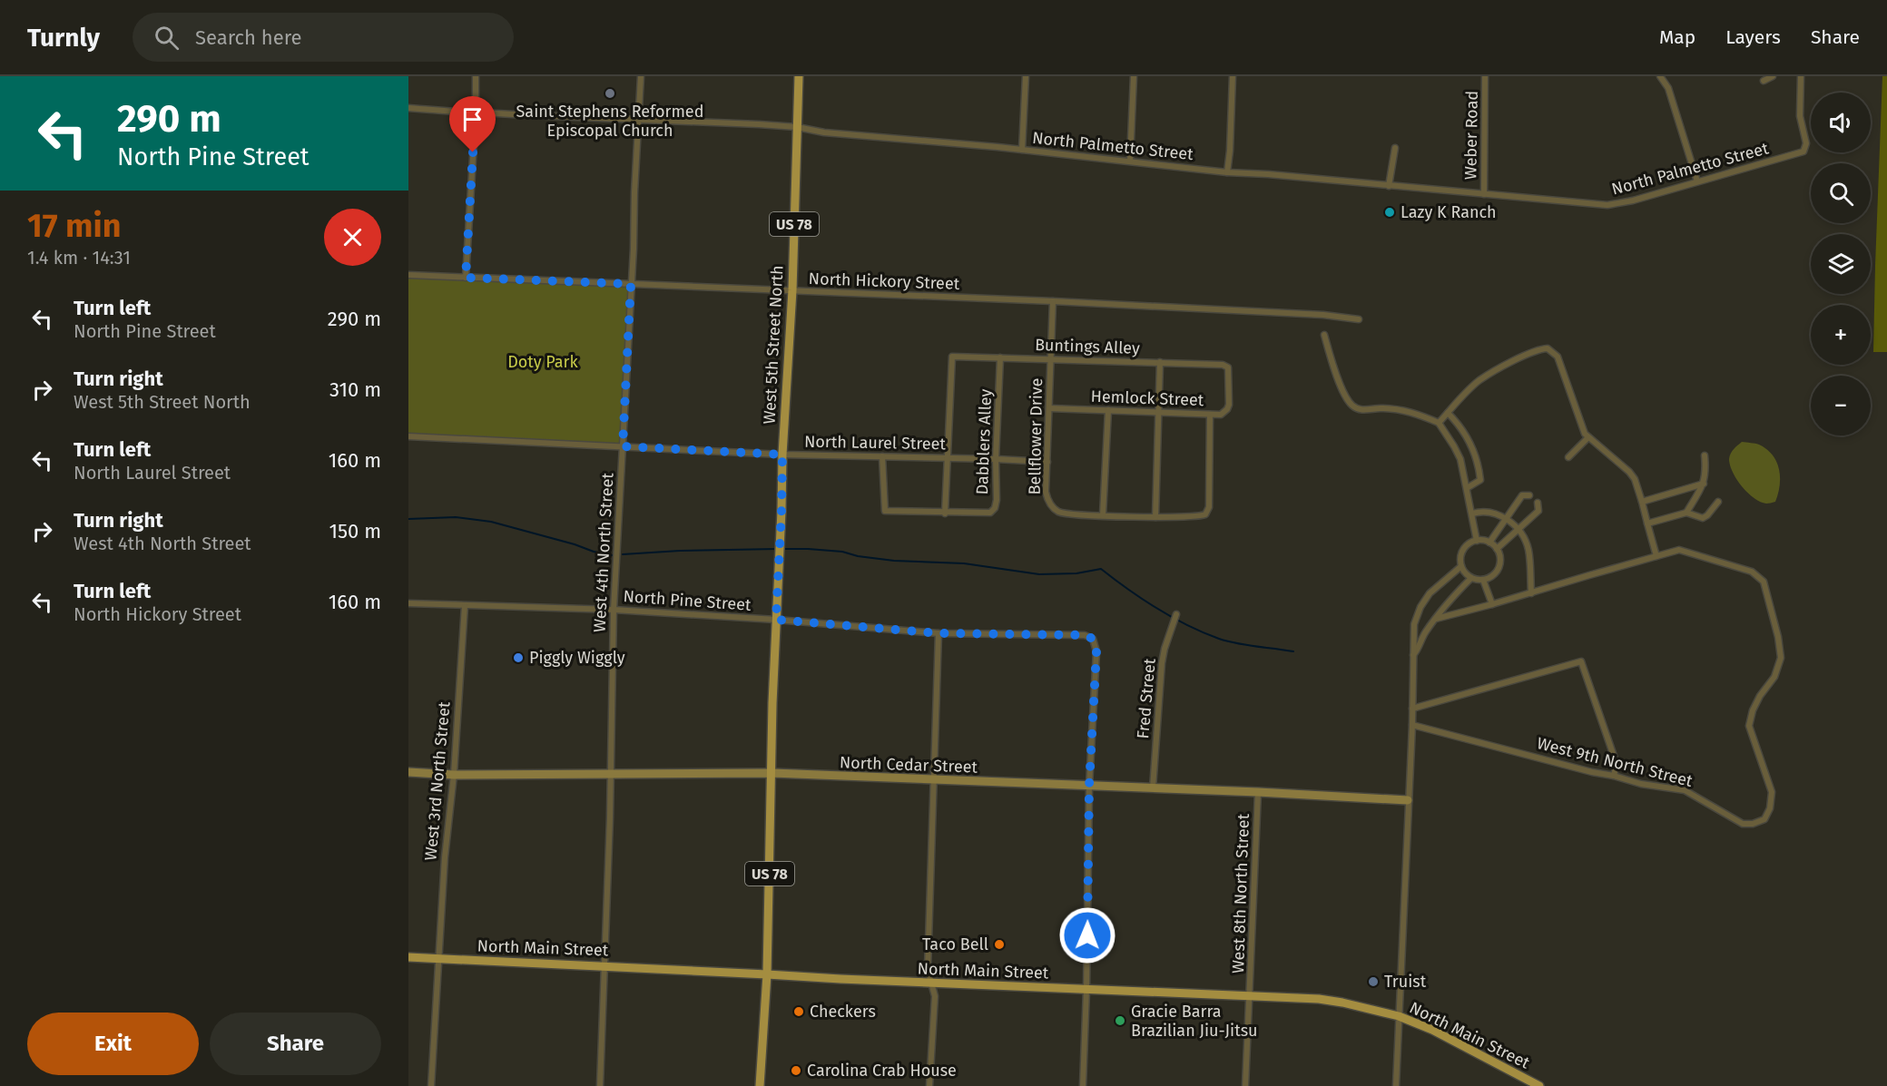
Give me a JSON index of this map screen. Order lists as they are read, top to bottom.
{
  "streets": {
    "main road": ["US 78", "West 5th Street North", "North Main Street"],
    "street": [
      "Weber Road",
      "North Palmetto Street",
      "North Hickory Street",
      "Buntings Alley",
      "Hemlock Street",
      "Bellflower Drive",
      "Dabblers Alley",
      "North Laurel Street",
      "West 4th North Street",
      "North Pine Street",
      "Fred Street",
      "West 9th North Street",
      "North Cedar Street",
      "West 3rd North Street",
      "West 8th North Street"
    ]
  },
  "crossings": [
    ["Weber Road", "North Palmetto Street"],
    ["North Palmetto Street", "West 5th Street North"],
    ["North Palmetto Street", "West 4th North Street"],
    ["US 78", "West 5th Street North"],
    ["US 78", "North Main Street"],
    ["North Hickory Street", "West 5th Street North"],
    ["North Hickory Street", "Bellflower Drive"],
    ["North Hickory Street", "West 4th North Street"],
    ["West 5th Street North", "North Laurel Street"],
    ["West 5th Street North", "North Pine Street"],
    ["West 5th Street North", "North Cedar Street"],
    ["West 5th Street North", "North Main Street"],
    ["Buntings Alley", "Hemlock Street"],
    ["Buntings Alley", "Bellflower Drive"],
    ["Buntings Alley", "Dabblers Alley"],
    ["Buntings Alley", "North Laurel Street"],
    ["Hemlock Street", "Bellflower Drive"],
    ["Bellflower Drive", "North Laurel Street"],
    ["Dabblers Alley", "North Laurel Street"],
    ["North Laurel Street", "West 4th North Street"],
    ["West 4th North Street", "North Pine Street"],
    ["West 4th North Street", "North Cedar Street"],
    ["West 4th North Street", "North Main Street"],
    ["North Pine Street", "North Cedar Street"],
    ["North Pine Street", "West 3rd North Street"],
    ["Fred Street", "North Cedar Street"],
    ["North Cedar Street", "West 3rd North Street"],
    ["North Cedar Street", "West 8th North Street"],
    ["West 3rd North Street", "North Main Street"],
    ["West 8th North Street", "North Main Street"]
  ],
  "parks": ["Doty Park"],
  "places": [
    "Saint Stephens Reformed Episcopal Church",
    "Lazy K Ranch",
    "Piggly Wiggly",
    "Taco Bell",
    "Truist",
    "Checkers",
    "Gracie Barra Brazilian Jiu-Jitsu",
    "Carolina Crab House"
  ],
  "page": {
    "header": "Turnly",
    "search": "Search here",
    "nav": ["Map", "Layers", "Share"],
    "turn": ["290 m", "North Pine Street"],
    "map_buttons": ["+", "−"],
    "heading": ["17 min", "1.4 km · 14:31"],
    "list": [
      {
        "name": "Turn left",
        "note": "North Pine Street",
        "value": "290 m"
      },
      {
        "name": "Turn right",
        "note": "West 5th Street North",
        "value": "310 m"
      },
      {
        "name": "Turn left",
        "note": "North Laurel Street",
        "value": "160 m"
      },
      {
        "name": "Turn right",
        "note": "West 4th North Street",
        "value": "150 m"
      },
      {
        "name": "Turn left",
        "note": "North Hickory Street",
        "value": "160 m"
      }
    ],
    "buttons": ["Exit", "Share"]
  }
}
